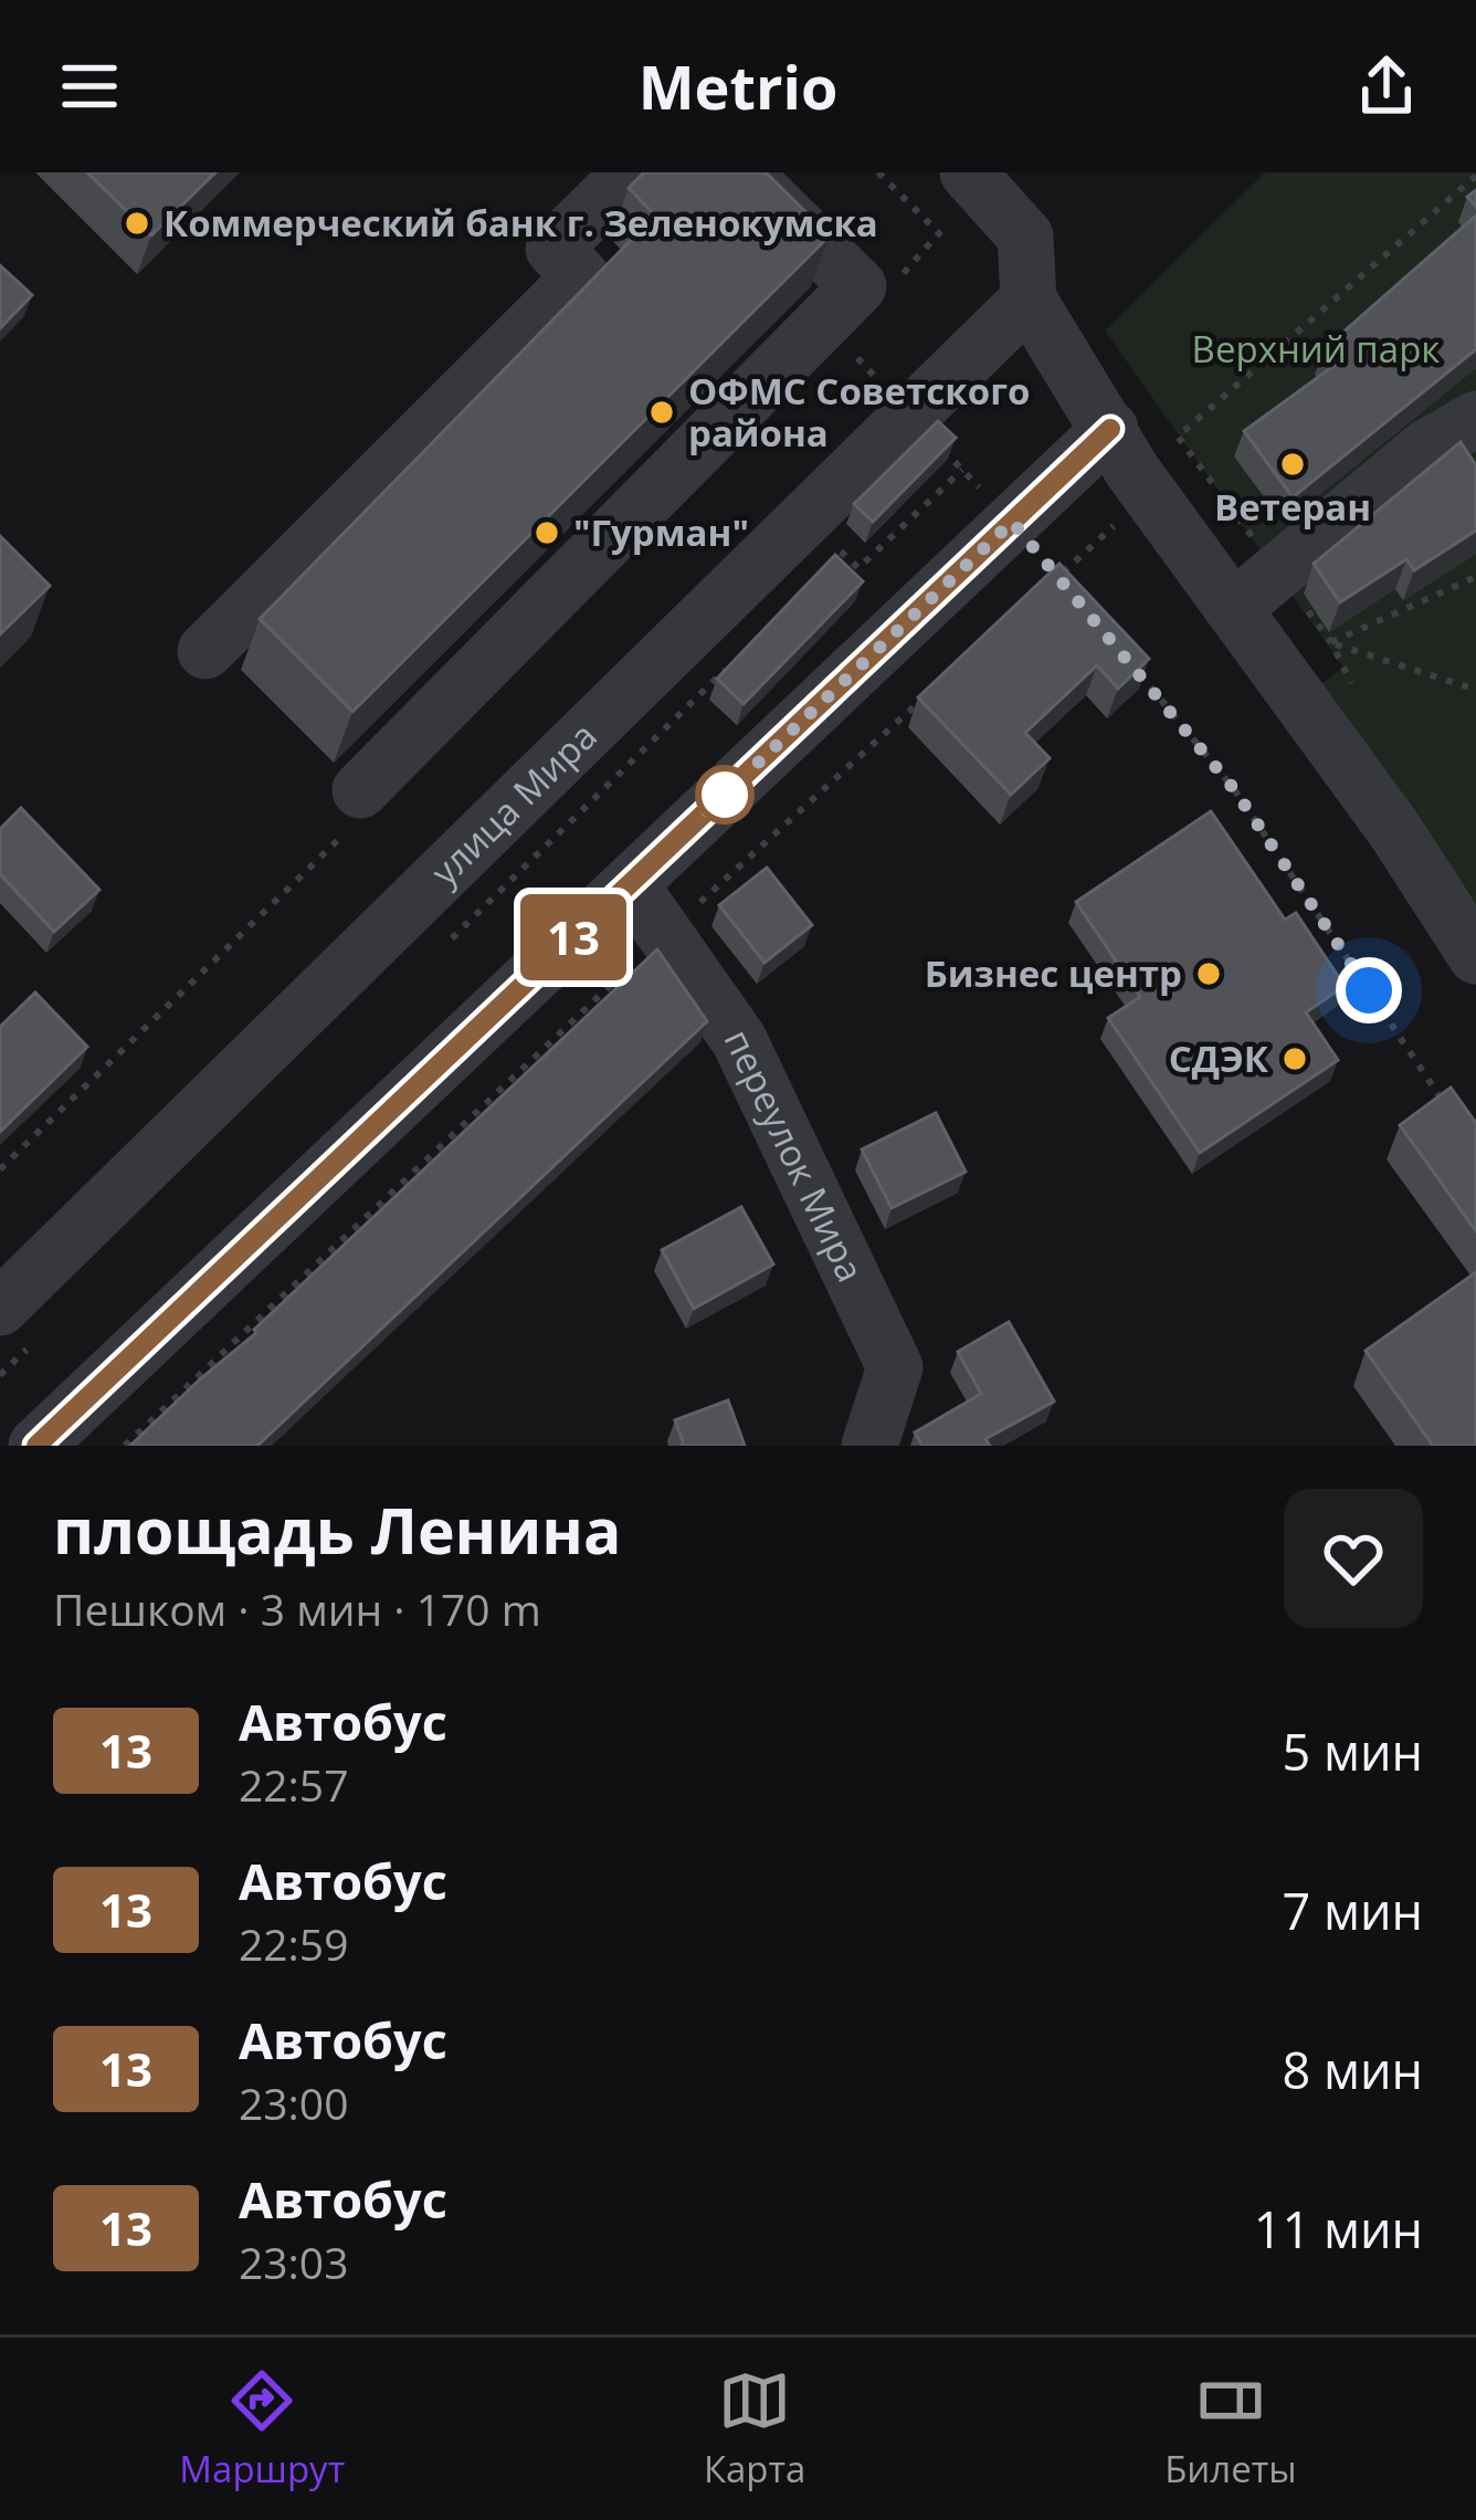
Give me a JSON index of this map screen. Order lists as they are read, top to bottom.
{
  "streets": {
    "street": ["улица Мира", "переулок Мира"]
  },
  "parks": ["Верхний парк"],
  "places": [
    "Коммерческий банк г. Зеленокумска",
    "OФМС Советского района",
    "Ветеран",
    "\"Гурман\"",
    "Бизнес центр",
    "СДЭК"
  ],
  "lines": ["bus line 13"],
  "page": {
    "header": "Metrio",
    "on_map": "13",
    "heading": ["площадь Ленина", "Пешком · 3 мин · 170 m"],
    "list": [
      {
        "mark": "13",
        "name": "Автобус",
        "note": "22:57",
        "value": "5 мин"
      },
      {
        "mark": "13",
        "name": "Автобус",
        "note": "22:59",
        "value": "7 мин"
      },
      {
        "mark": "13",
        "name": "Автобус",
        "note": "23:00",
        "value": "8 мин"
      },
      {
        "mark": "13",
        "name": "Автобус",
        "note": "23:03",
        "value": "11 мин"
      }
    ],
    "tabs": ["Маршрут", "Карта", "Билеты"]
  }
}
